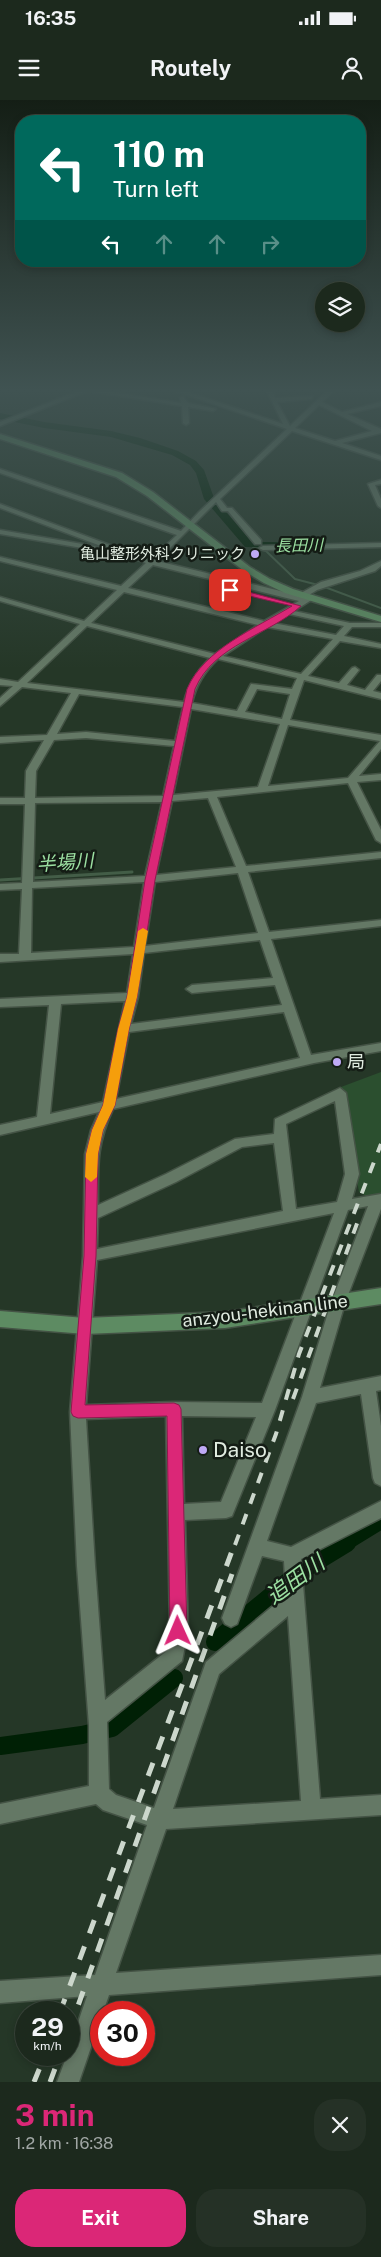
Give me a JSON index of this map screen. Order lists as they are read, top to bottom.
{
  "streets": {
    "main road": ["anzyou-hekinan line"]
  },
  "water": ["長田川", "半場川", "追田川"],
  "places": ["亀山整形外科クリニック", "局", "Daiso"],
  "page": {
    "status": "16:35",
    "header": "Routely",
    "turn": ["110 m", "Turn left"],
    "speed": "29 km/h",
    "limit": "30",
    "heading": ["3 min", "1.2 km · 16:38"],
    "buttons": ["Exit", "Share"]
  }
}
